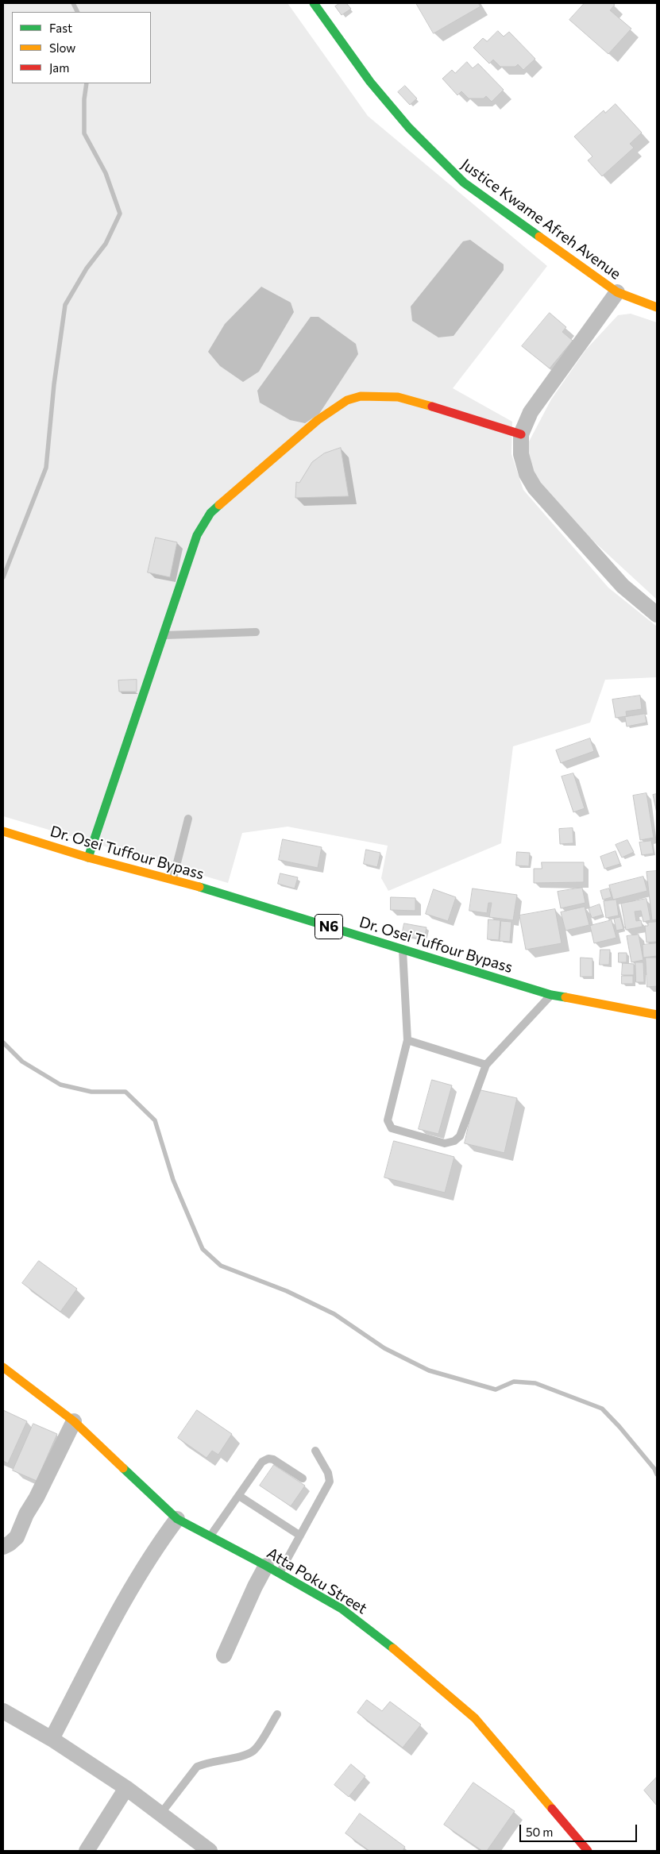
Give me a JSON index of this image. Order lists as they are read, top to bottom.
{
  "streets": {
    "main road": [
      "Justice Kwame Afreh Avenue",
      "Dr. Osei Tuffour Bypass",
      "N6",
      "Atta Poku Street"
    ]
  },
  "legend": ["Fast", "Slow", "Jam"],
  "scale_bar": "50 m"
}
